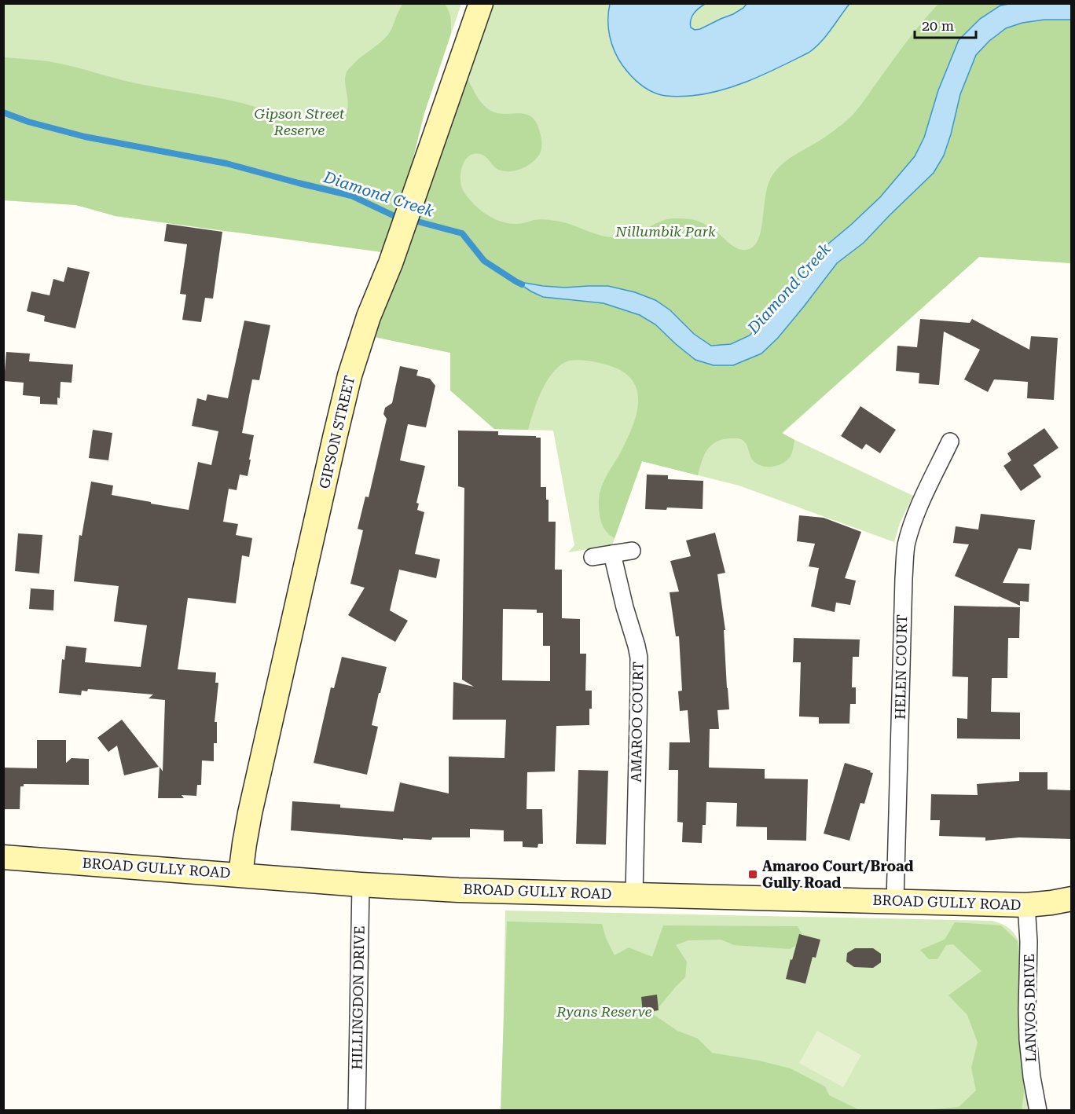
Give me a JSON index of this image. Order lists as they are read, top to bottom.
{
  "streets": {
    "street": [
      "GIPSON STREET",
      "HELEN COURT",
      "AMAROO COURT",
      "BROAD GULLY ROAD",
      "HILLINGDON DRIVE",
      "LANVOS DRIVE"
    ]
  },
  "crossings": [
    ["GIPSON STREET", "BROAD GULLY ROAD"],
    ["HELEN COURT", "BROAD GULLY ROAD"],
    ["AMAROO COURT", "BROAD GULLY ROAD"],
    ["BROAD GULLY ROAD", "HILLINGDON DRIVE"],
    ["BROAD GULLY ROAD", "LANVOS DRIVE"]
  ],
  "water": ["Diamond Creek"],
  "parks": ["Gipson Street Reserve", "Nillumbik Park", "Ryans Reserve"],
  "places": {
    "transit": ["Amaroo Court/Broad Gully Road"]
  },
  "scale_bar": "20 m"
}
